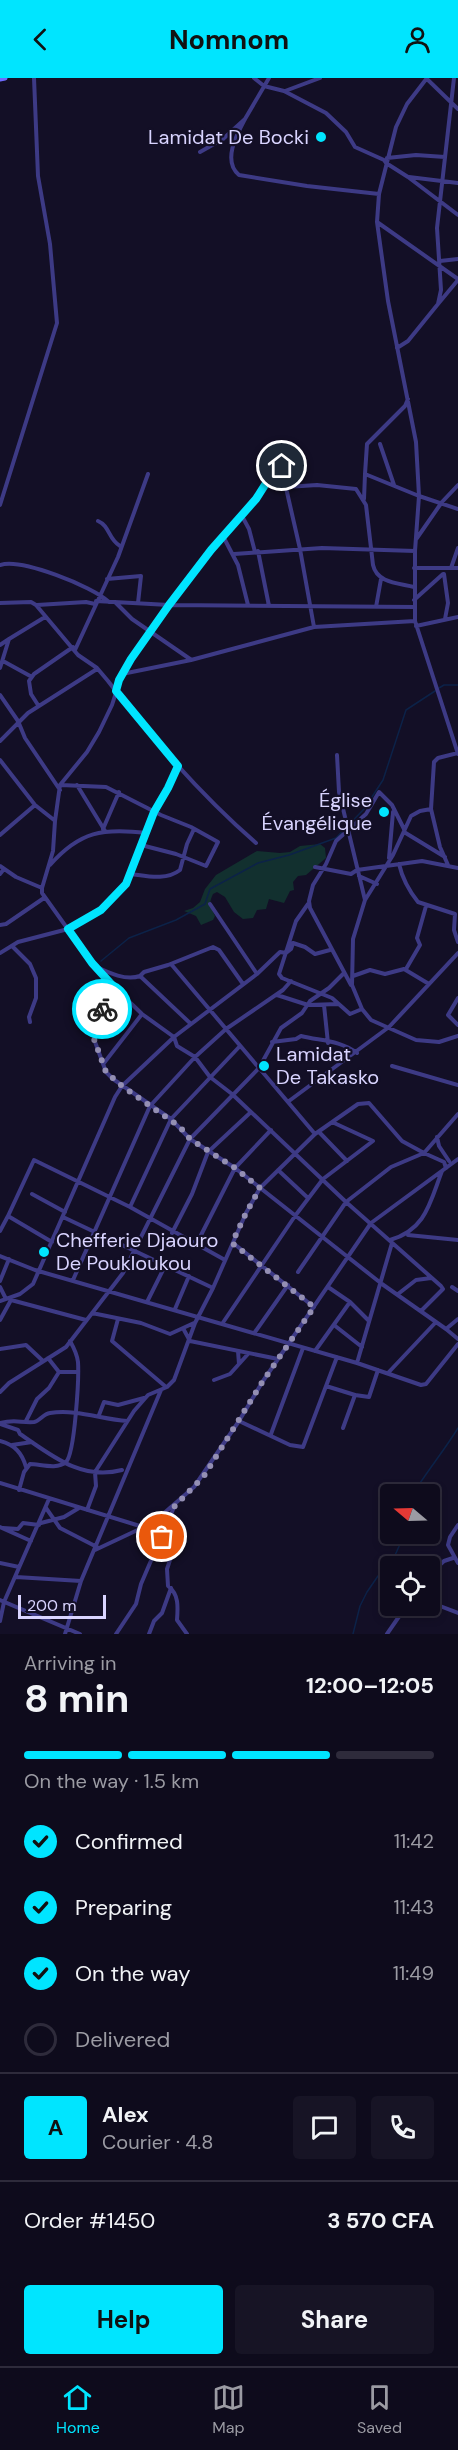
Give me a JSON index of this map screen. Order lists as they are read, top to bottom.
{
  "places": [
    "Lamidat De Bocki",
    "Église Évangélique",
    "Lamidat De Takasko",
    "Chefferie Djaouro De Poukloukou"
  ],
  "scale_bar": "200 m",
  "north": "left",
  "page": {
    "header": "Nomnom",
    "scale": "200 m",
    "heading": ["8 min", "Arriving in", "12:00–12:05"],
    "panel": [
      "Alex",
      "Courier · 4.8",
      "Order #1450",
      "3 570 CFA"
    ],
    "bar": "On the way · 1.5 km",
    "list": [
      ["Confirmed", "11:42"],
      ["Preparing", "11:43"],
      ["On the way", "11:49"],
      "Delivered"
    ],
    "round": "A",
    "buttons": ["Help", "Share"],
    "tabs": ["Home", "Map", "Saved"]
  }
}
